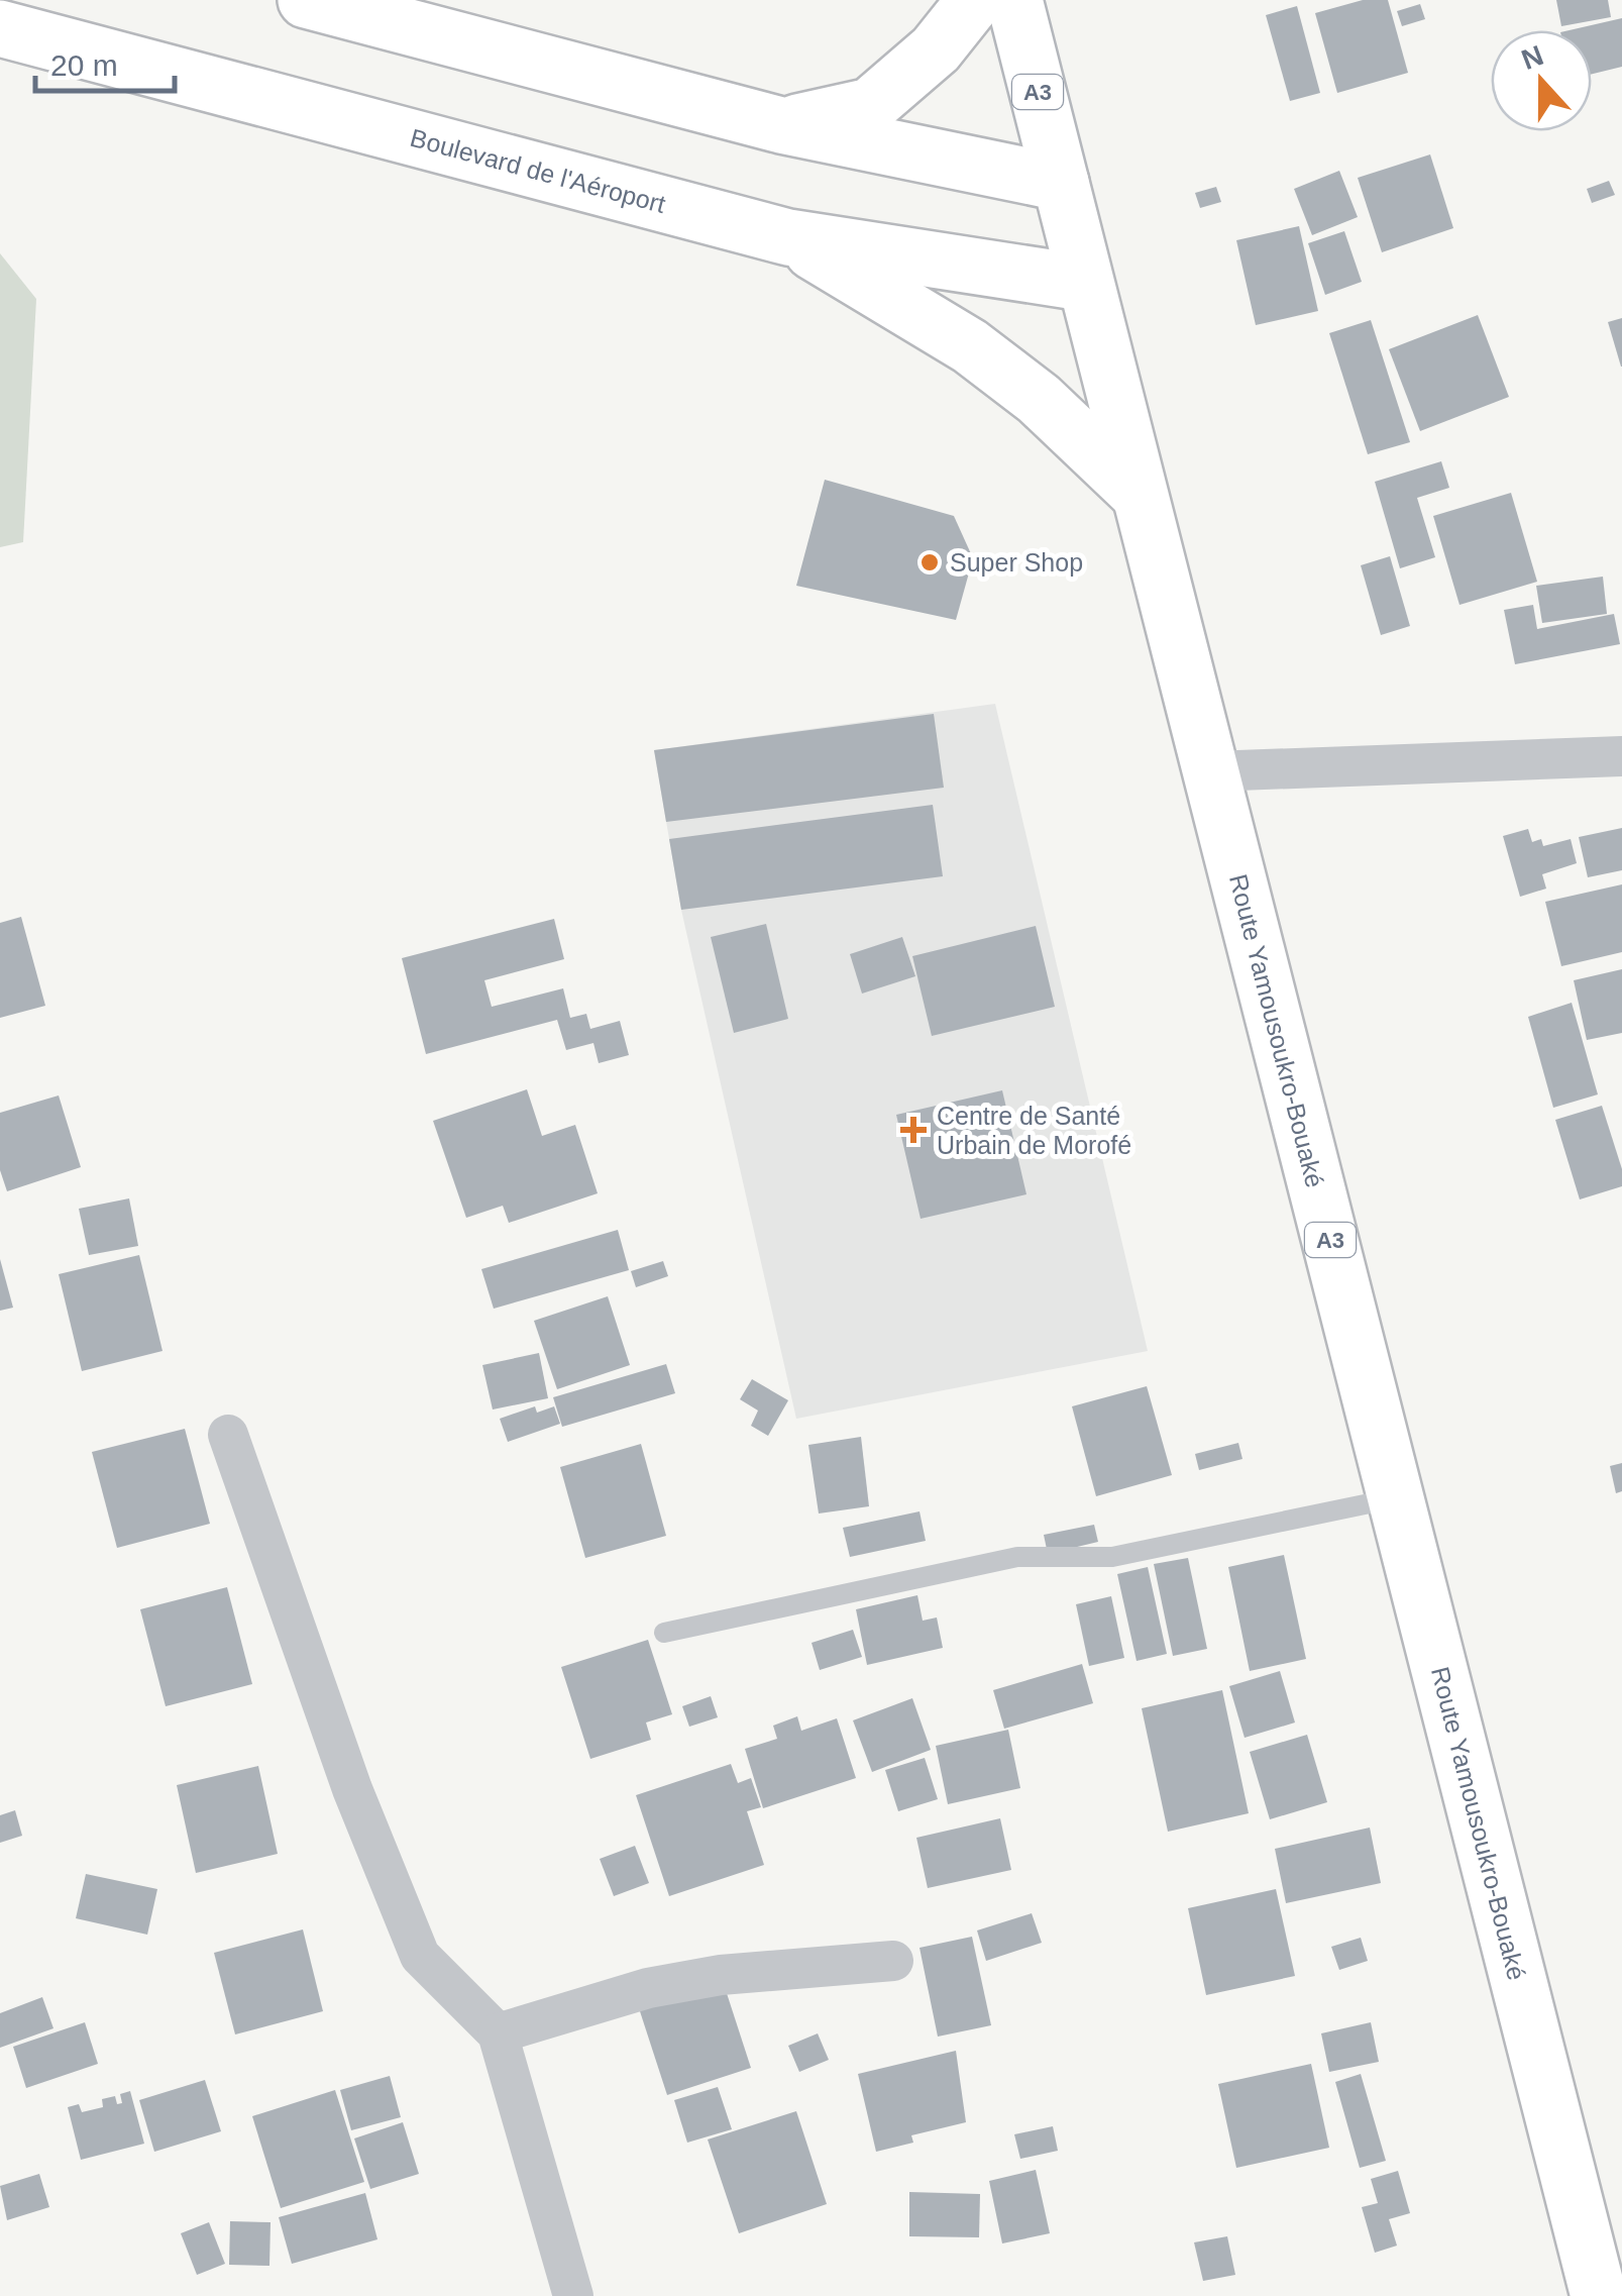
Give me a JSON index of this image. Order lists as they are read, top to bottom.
{
  "streets": {
    "main road": ["A3", "Boulevard de l'Aéroport", "Route Yamousoukro-Bouaké"]
  },
  "crossings": [
    ["Boulevard de l'Aéroport", "Route Yamousoukro-Bouaké"]
  ],
  "places": {
    "other": ["Super Shop"],
    "health": ["Centre de Santé Urbain de Morofé"]
  },
  "scale_bar": "20 m",
  "north": "top"
}
